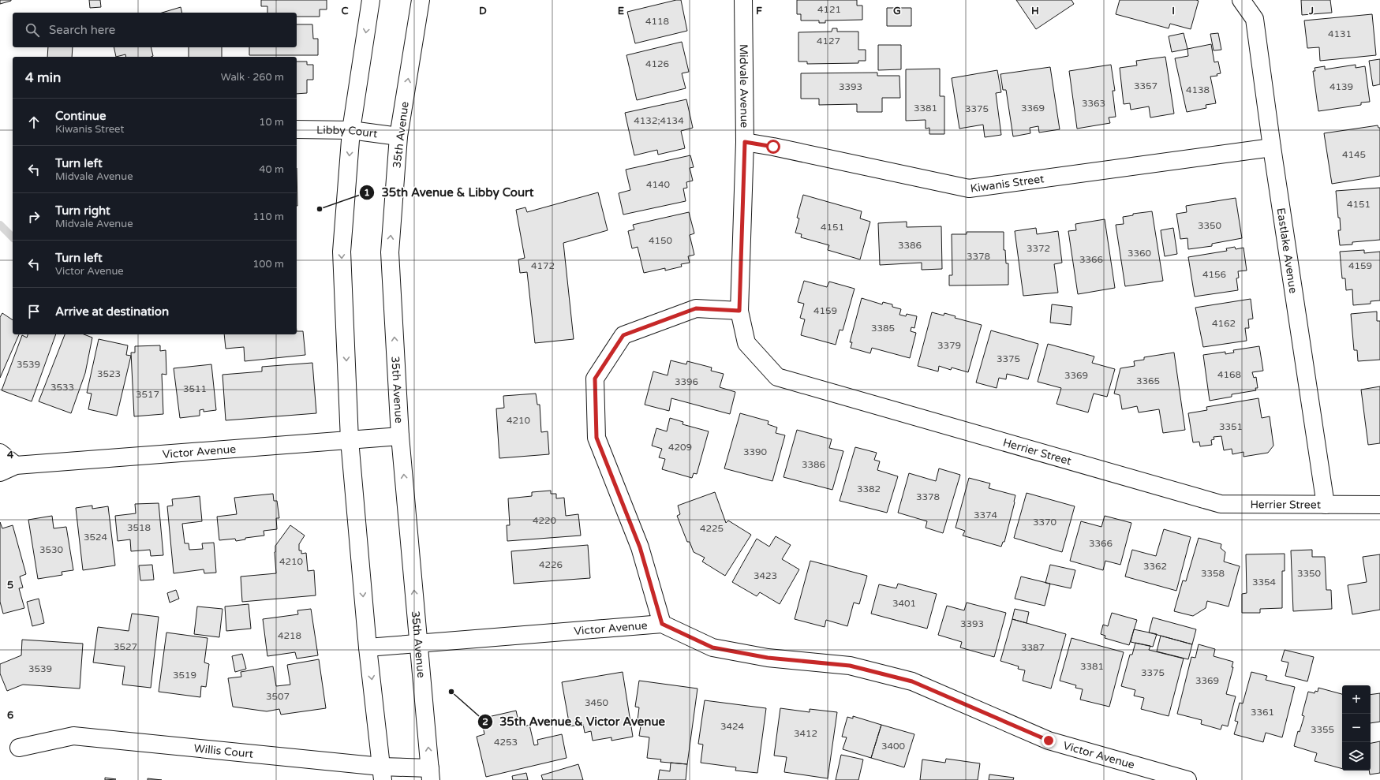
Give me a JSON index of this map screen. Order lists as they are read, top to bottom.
{
  "streets": {
    "street": [
      "Midvale Avenue",
      "Libby Court",
      "35th Avenue",
      "Kiwanis Street",
      "Eastlake Avenue",
      "Victor Avenue",
      "Herrier Street",
      "Willis Court"
    ]
  },
  "crossings": [
    ["Midvale Avenue", "Kiwanis Street"],
    ["Midvale Avenue", "Herrier Street"],
    ["Libby Court", "35th Avenue"],
    ["35th Avenue", "Victor Avenue"],
    ["35th Avenue", "Willis Court"],
    ["Kiwanis Street", "Eastlake Avenue"],
    ["Eastlake Avenue", "Herrier Street"]
  ],
  "places": ["35th Avenue & Libby Court", "35th Avenue & Victor Avenue"],
  "house_numbers": [
    "4121",
    "4118",
    "4131",
    "4127",
    "4126",
    "3357",
    "3393",
    "4139",
    "4138",
    "3363",
    "3381",
    "3369",
    "3375",
    "4132;4134",
    "4145",
    "4140",
    "4151",
    "3350",
    "4151",
    "4150",
    "3386",
    "3372",
    "3360",
    "3378",
    "3366",
    "4172",
    "4159",
    "4156",
    "4159",
    "4162",
    "3385",
    "3379",
    "3375",
    "3539",
    "3523",
    "4168",
    "3369",
    "3365",
    "3396",
    "3533",
    "3511",
    "3517",
    "4210",
    "3351",
    "4209",
    "3390",
    "3386",
    "3382",
    "3378",
    "3374",
    "4220",
    "3370",
    "3518",
    "4225",
    "3524",
    "3366",
    "3530",
    "4210",
    "4226",
    "3362",
    "3358",
    "3350",
    "3423",
    "3354",
    "3401",
    "3393",
    "4218",
    "3527",
    "3387",
    "3381",
    "3539",
    "3375",
    "3519",
    "3369",
    "3507",
    "3450",
    "3361",
    "3424",
    "3355",
    "3412",
    "4253",
    "3400"
  ],
  "page": {
    "search": "Search here",
    "heading": ["4 min", "Walk · 260 m"],
    "list": [
      ["Continue", "Kiwanis Street", "10 m"],
      ["Turn left", "Midvale Avenue", "40 m"],
      ["Turn right", "Midvale Avenue", "110 m"],
      ["Turn left", "Victor Avenue", "100 m"],
      "Arrive at destination"
    ],
    "map_buttons": ["+", "−"]
  },
  "grid": {
    "columns": [
      "C",
      "D",
      "E",
      "F",
      "G",
      "H",
      "I",
      "J"
    ],
    "rows": ["4", "5", "6"]
  }
}
